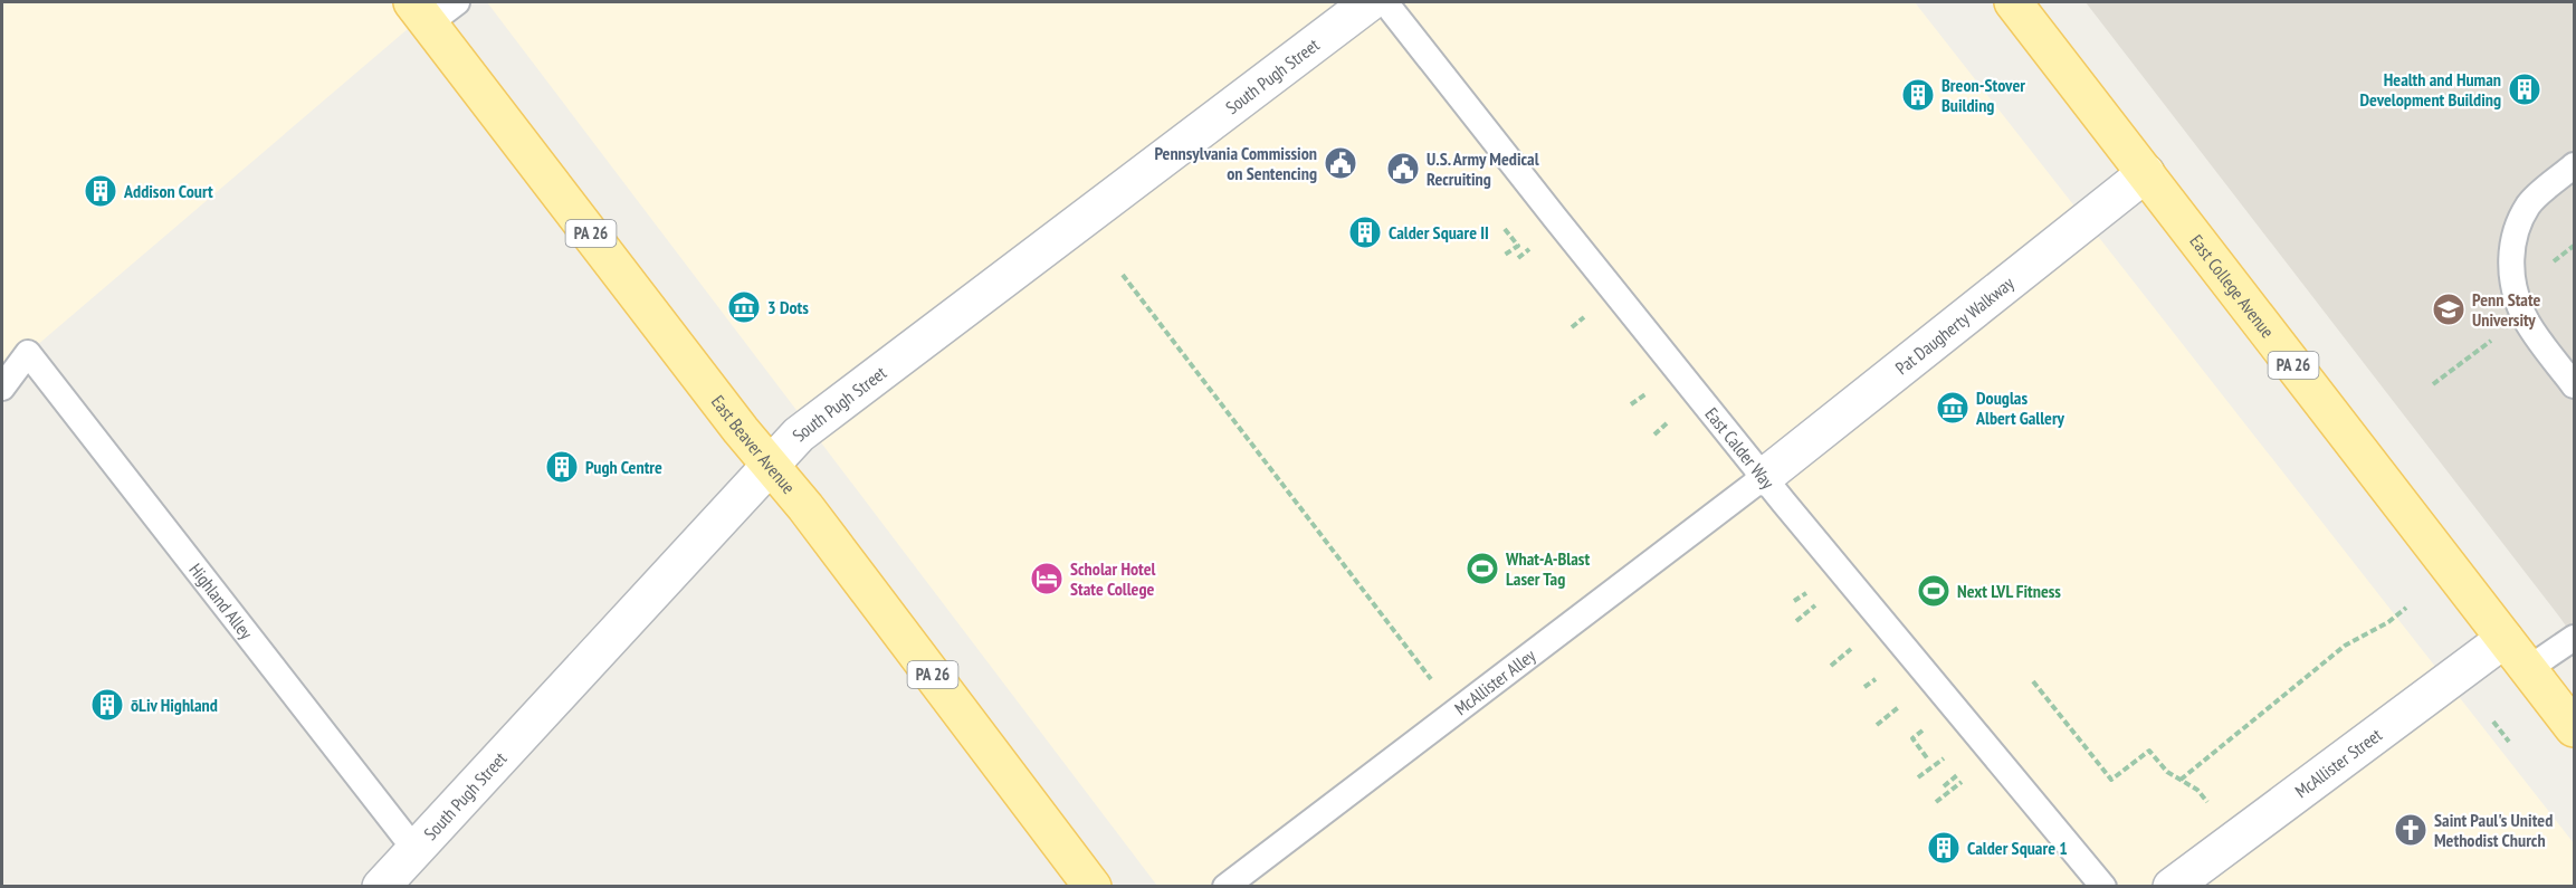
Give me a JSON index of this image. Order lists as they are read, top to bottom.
{
  "streets": {
    "main road": ["PA 26", "East College Avenue", "East Beaver Avenue"],
    "street": ["South Pugh Street", "Pat Daugherty Walkway", "McAllister Street"],
    "lane": ["East Calder Way", "Highland Alley", "McAllister Alley"]
  },
  "crossings": [
    ["South Pugh Street", "East Beaver Avenue"],
    ["South Pugh Street", "Highland Alley"],
    ["East College Avenue", "Pat Daugherty Walkway"],
    ["East College Avenue", "McAllister Street"],
    ["Pat Daugherty Walkway", "East Calder Way"],
    ["Pat Daugherty Walkway", "McAllister Alley"],
    ["East Calder Way", "McAllister Alley"]
  ],
  "places": {
    "building": [
      "Health and Human Development Building",
      "Breon-Stover Building",
      "Addison Court",
      "Calder Square II",
      "Pugh Centre",
      "ōLiv Highland",
      "Calder Square 1"
    ],
    "public building": ["Pennsylvania Commission on Sentencing", "U.S. Army Medical Recruiting"],
    "museum": ["3 Dots", "Douglas Albert Gallery"],
    "school or university": ["Penn State University"],
    "sports": ["What-A-Blast Laser Tag", "Next LVL Fitness"],
    "hotel": ["Scholar Hotel State College"],
    "church": ["Saint Paul's United Methodist Church"]
  }
}
